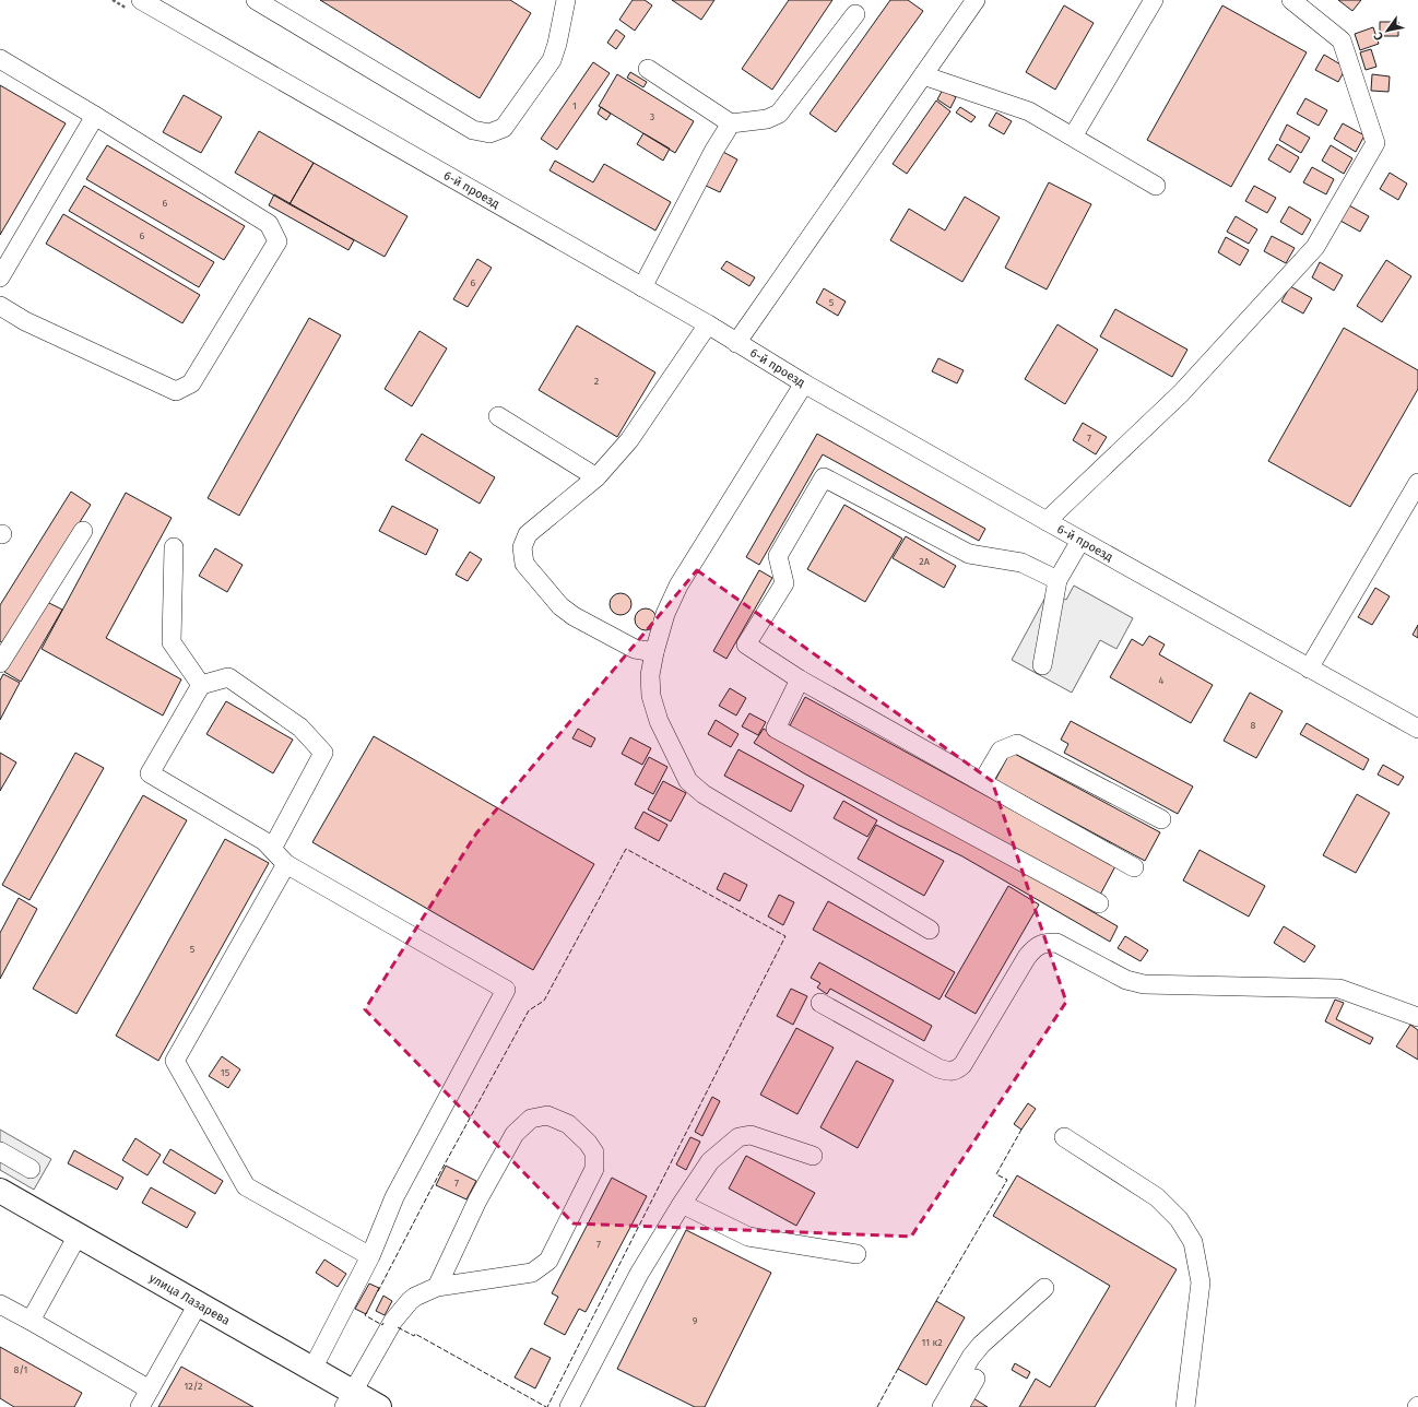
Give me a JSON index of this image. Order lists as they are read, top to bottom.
{
  "streets": {
    "main road": ["улица Лазарева"],
    "street": ["6-й проезд"]
  },
  "house_numbers": [
    "1",
    "3",
    "6",
    "6",
    "6",
    "5",
    "2",
    "7",
    "2А",
    "4",
    "8",
    "5",
    "15",
    "7",
    "7",
    "9",
    "11 к2",
    "8/1",
    "12/2"
  ],
  "north": "bottom left"
}
